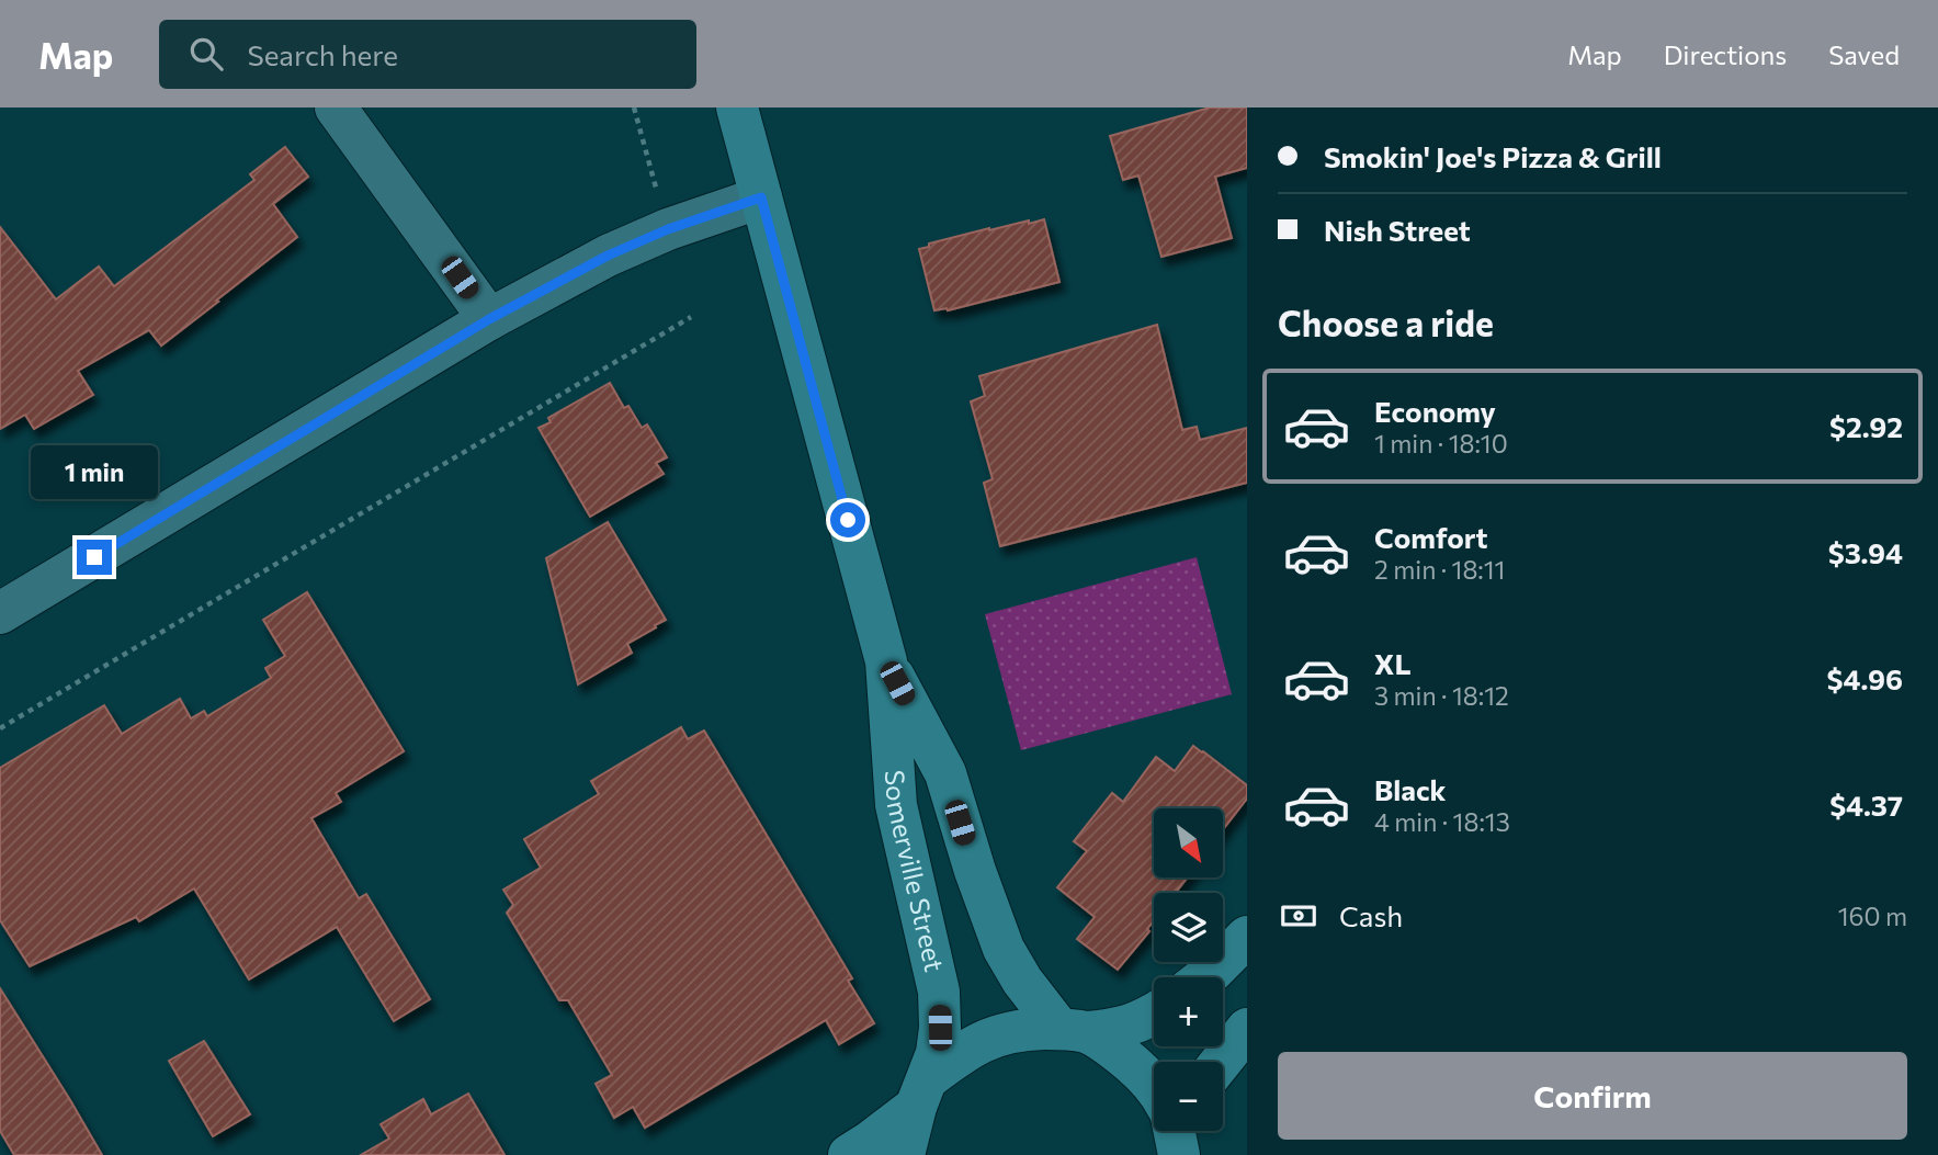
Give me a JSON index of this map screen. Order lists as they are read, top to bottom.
{
  "streets": {
    "street": ["Somerville Street"]
  },
  "north": "bottom right",
  "page": {
    "header": "Map",
    "search": "Search here",
    "nav": ["Map", "Directions", "Saved"],
    "banner": ["Smokin' Joe's Pizza & Grill", "Nish Street"],
    "heading": "Choose a ride",
    "list": [
      {
        "name": "Economy",
        "note": "1 min · 18:10",
        "value": "$2.92"
      },
      {
        "name": "Comfort",
        "note": "2 min · 18:11",
        "value": "$3.94"
      },
      {
        "name": "XL",
        "note": "3 min · 18:12",
        "value": "$4.96"
      },
      {
        "name": "Black",
        "note": "4 min · 18:13",
        "value": "$4.37"
      }
    ],
    "bubble": "1 min",
    "map_buttons": ["+", "−"],
    "pay": ["Cash", "160 m"],
    "buttons": "Confirm"
  }
}
